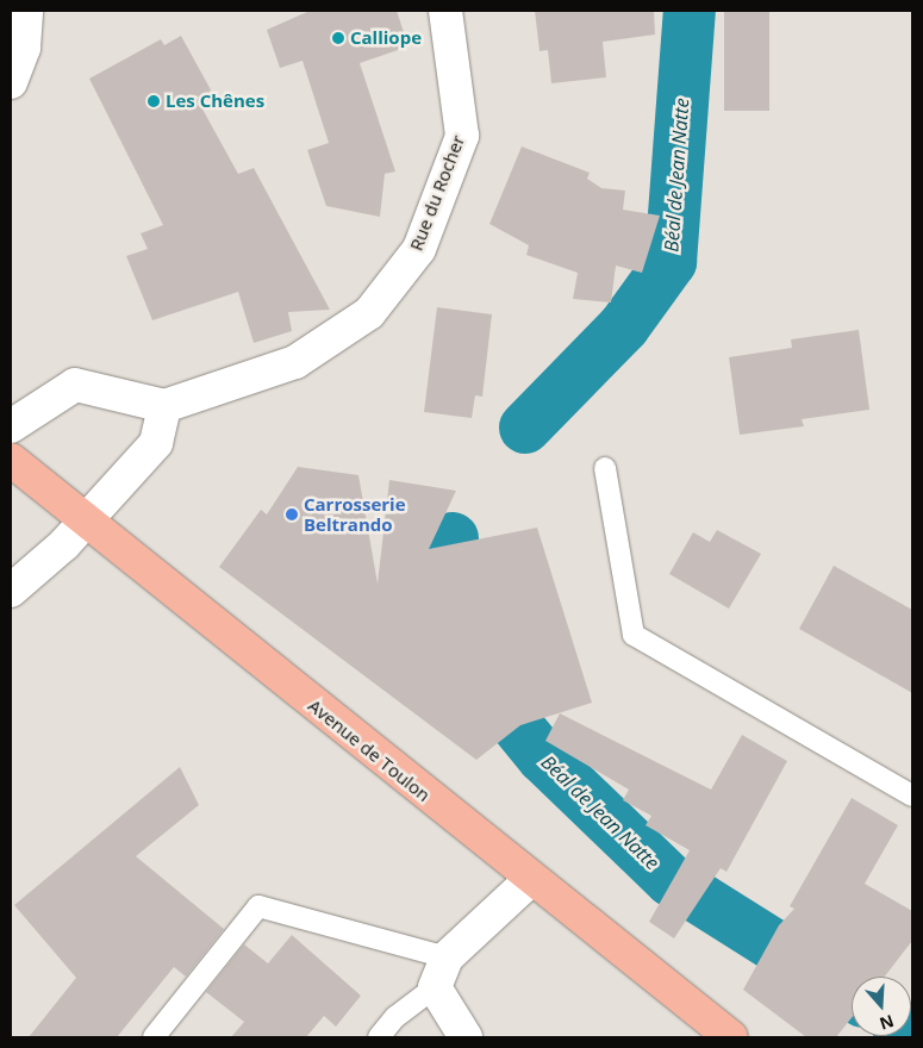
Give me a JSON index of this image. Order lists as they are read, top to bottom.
{
  "streets": {
    "main road": ["Avenue de Toulon"],
    "street": ["Rue du Rocher"]
  },
  "water": ["Béal de Jean Natte"],
  "places": ["Calliope", "Les Chênes", "Carrosserie Beltrando"],
  "north": "bottom"
}
